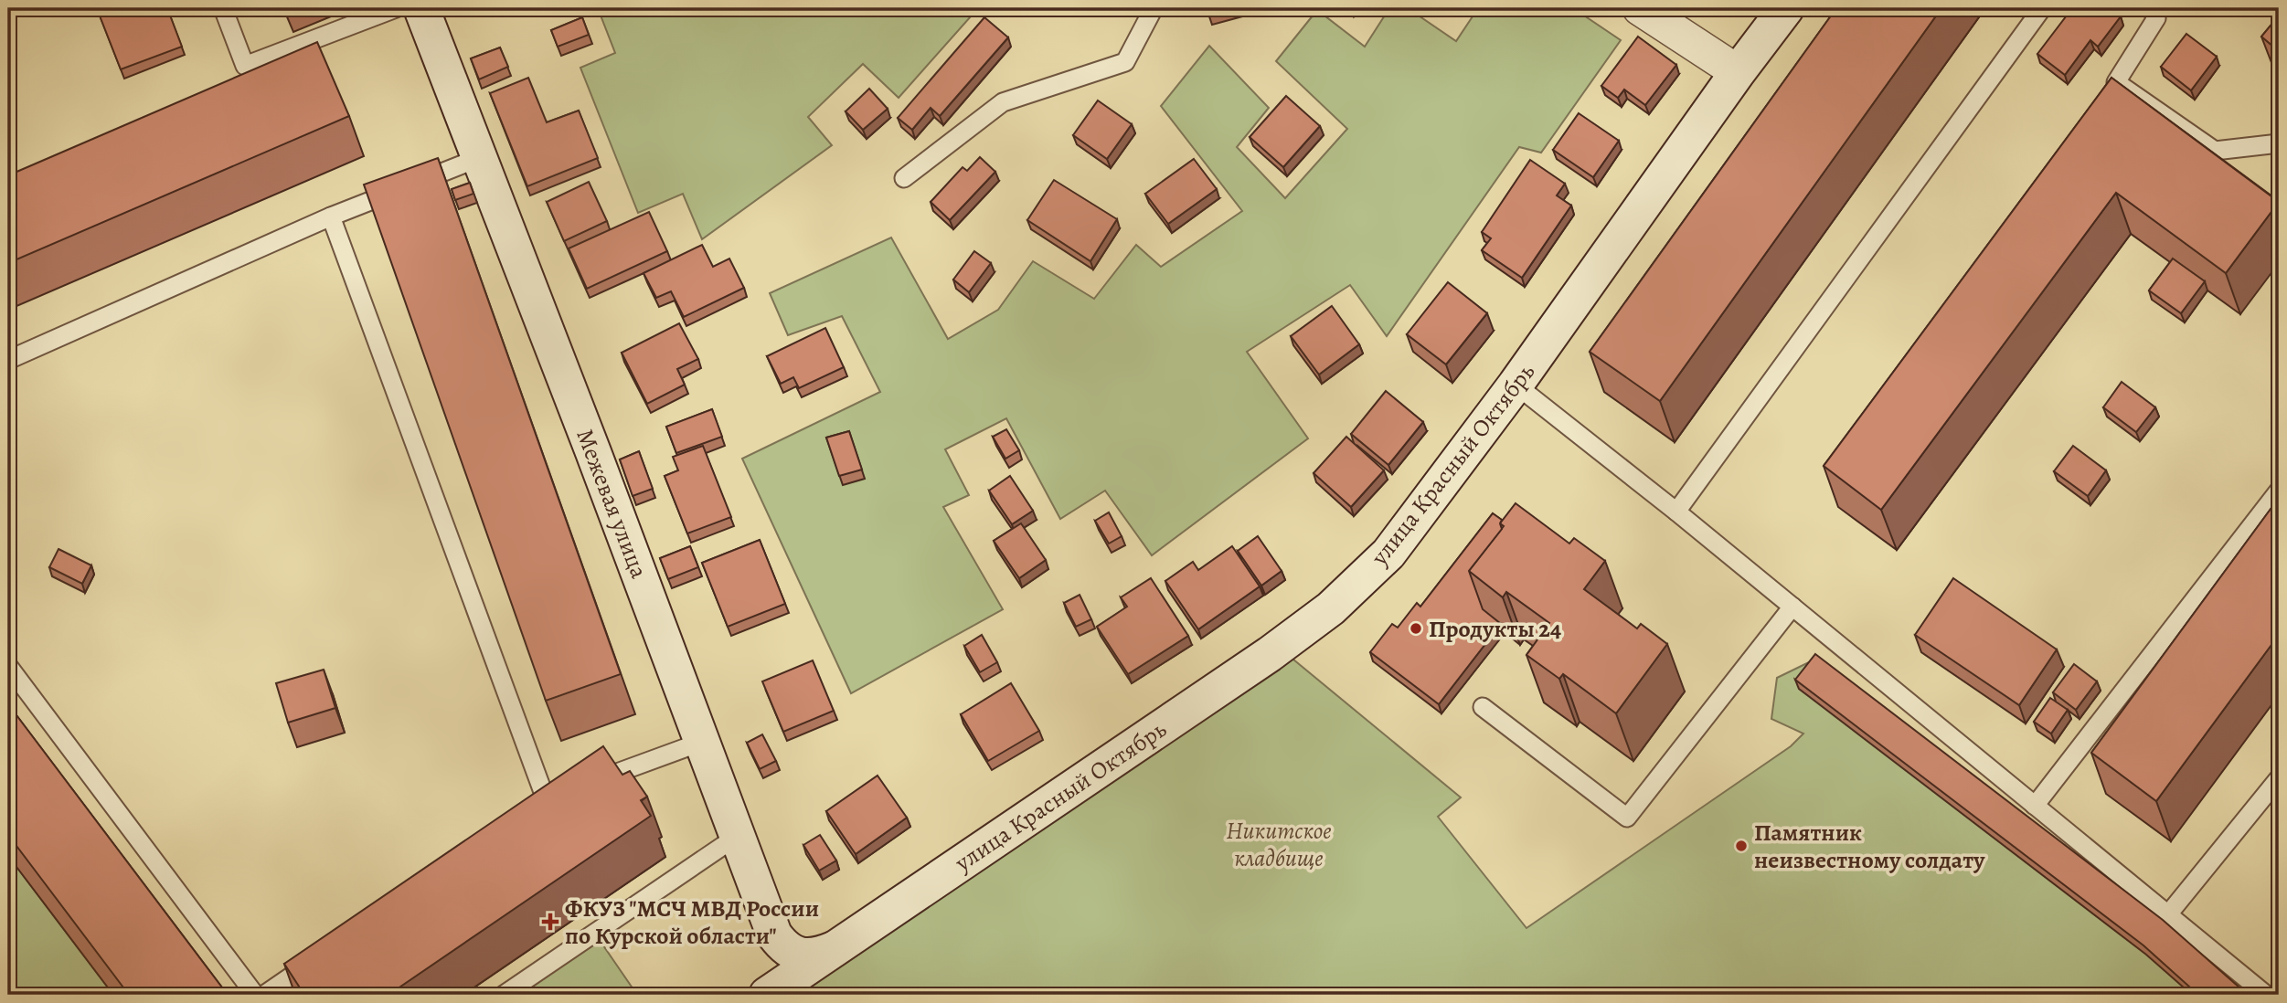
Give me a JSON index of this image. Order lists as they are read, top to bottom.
{
  "streets": {
    "main road": ["улица Красный Октябрь", "Межевая улица"]
  },
  "crossings": [
    ["улица Красный Октябрь", "Межевая улица"]
  ],
  "parks": ["Никитское кладбище"],
  "places": {
    "other": ["Продукты 24", "Памятник неизвестному солдату"],
    "health": ["ФКУЗ \"МСЧ МВД России по Курской области\""]
  }
}
